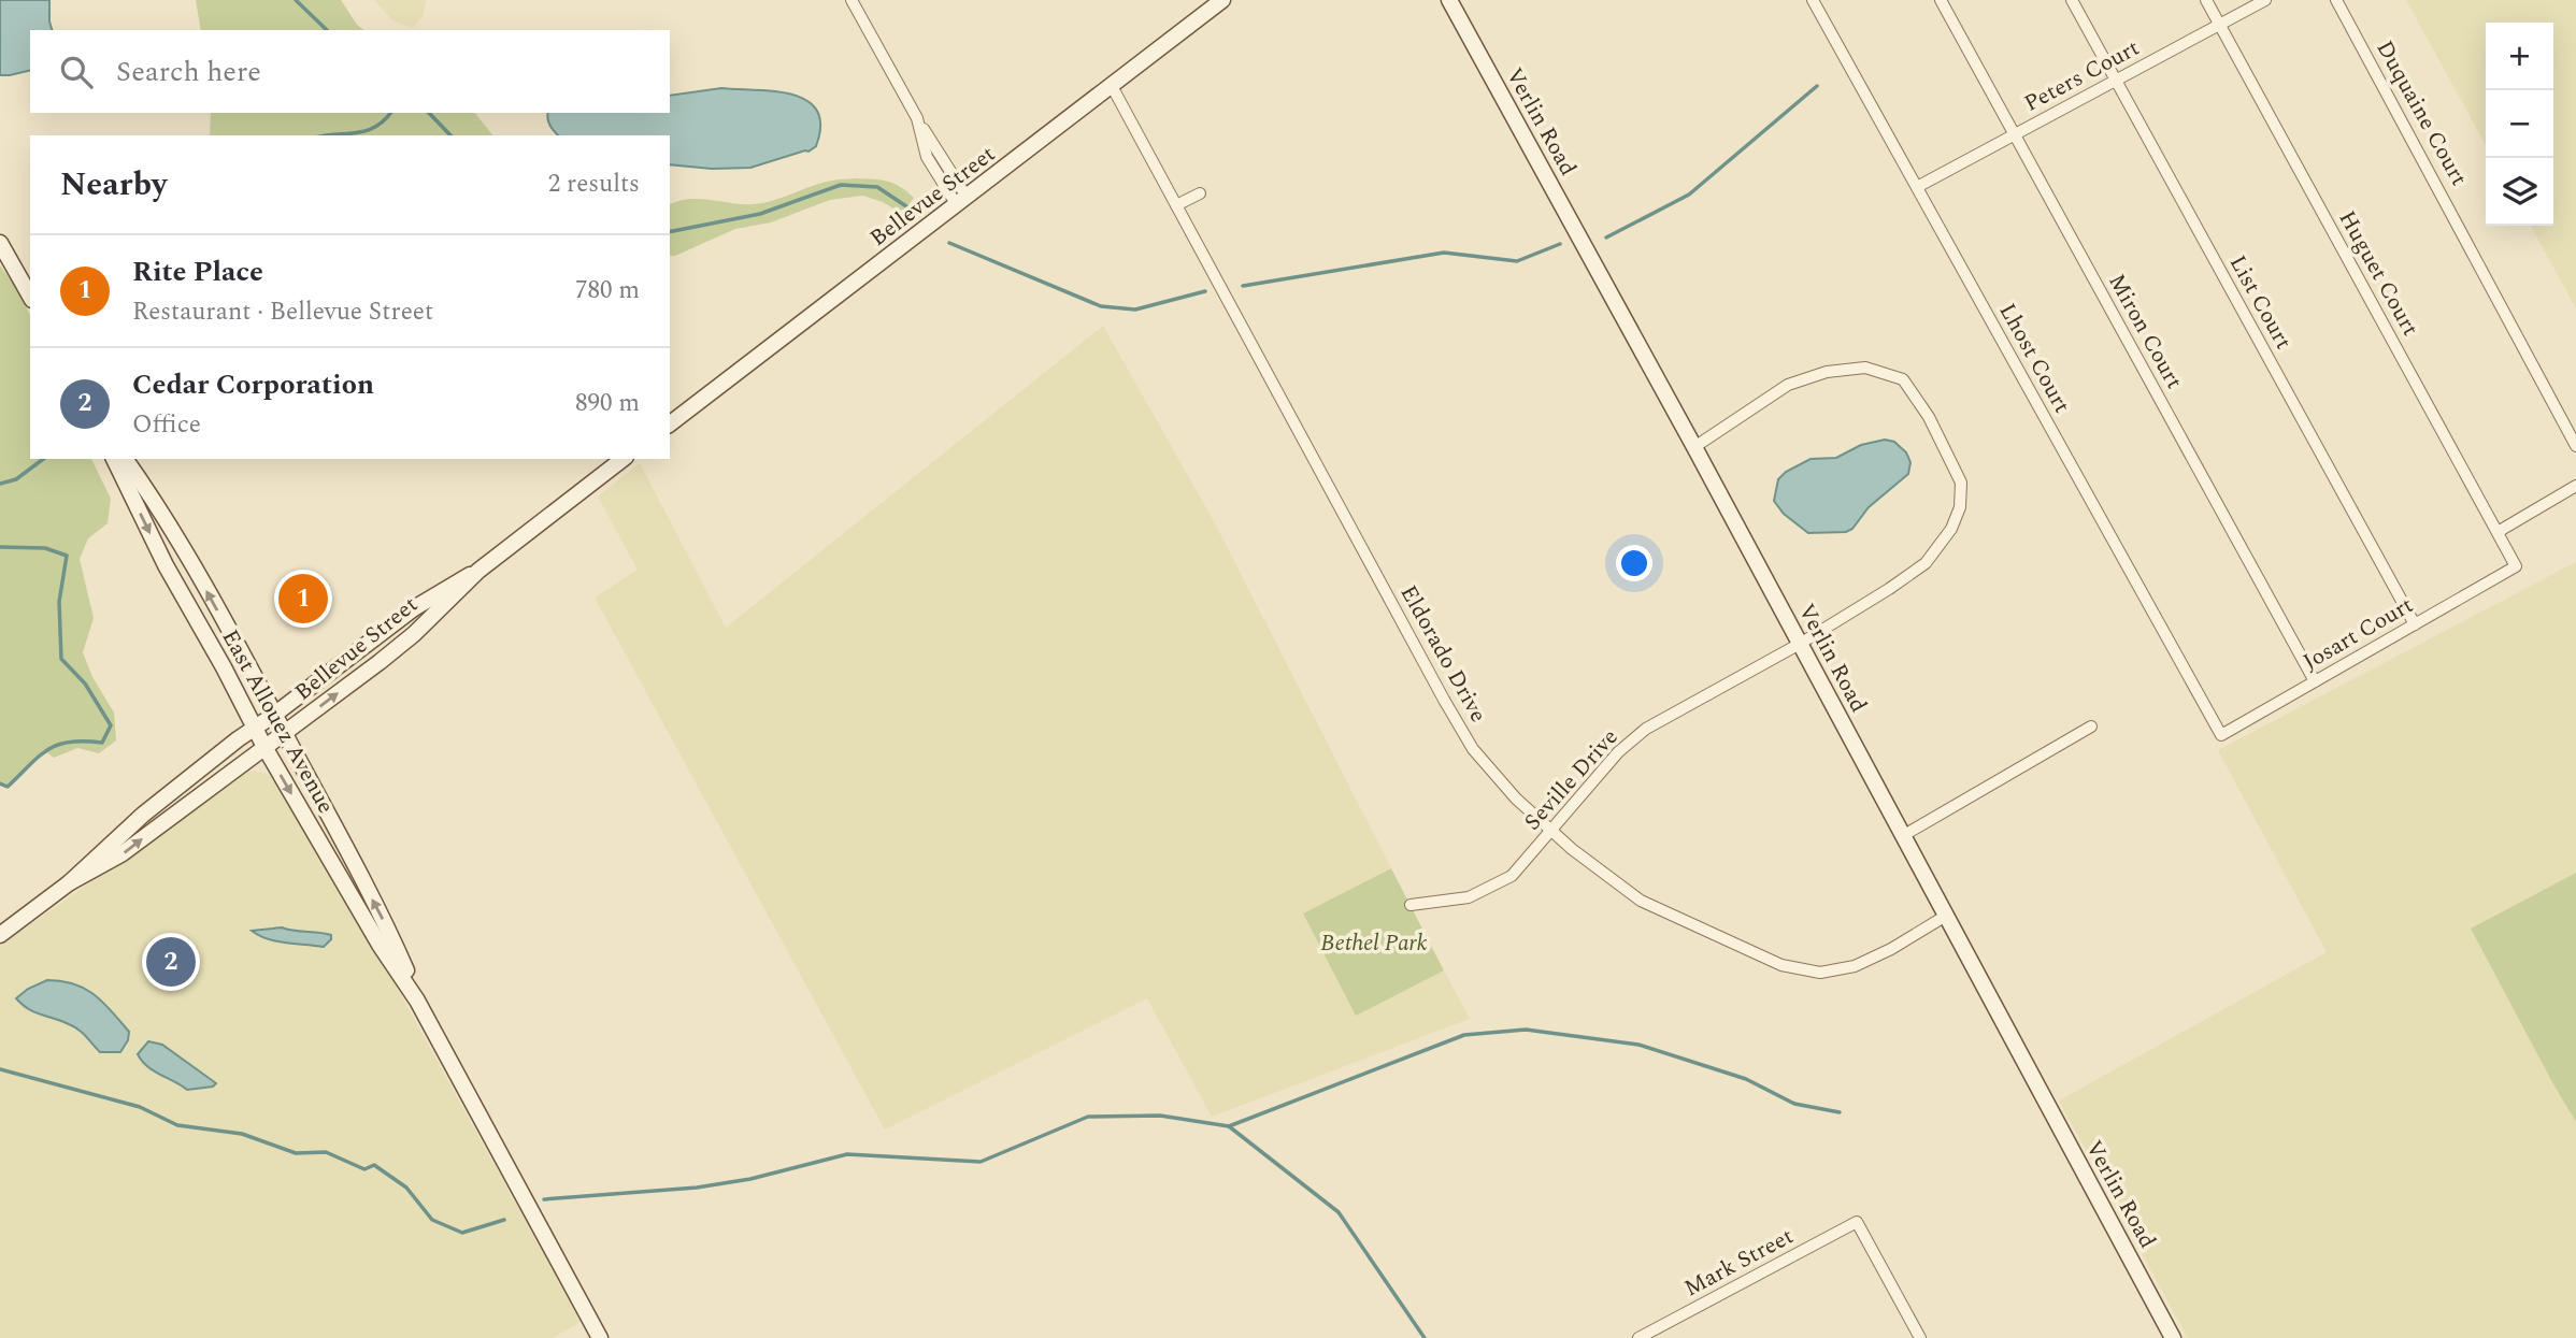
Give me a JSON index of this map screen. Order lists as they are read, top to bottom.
{
  "streets": {
    "street": [
      "Peters Court",
      "Duquaine Court",
      "Verlin Road",
      "Bellevue Street",
      "Huguet Court",
      "List Court",
      "Miron Court",
      "Lhost Court",
      "Josart Court",
      "Eldorado Drive",
      "East Allouez Avenue",
      "Seville Drive",
      "Mark Street"
    ]
  },
  "crossings": [
    ["Peters Court", "Huguet Court"],
    ["Peters Court", "List Court"],
    ["Peters Court", "Miron Court"],
    ["Peters Court", "Lhost Court"],
    ["Verlin Road", "Eldorado Drive"],
    ["Verlin Road", "Seville Drive"],
    ["Bellevue Street", "Eldorado Drive"],
    ["Bellevue Street", "East Allouez Avenue"],
    ["Huguet Court", "Josart Court"],
    ["List Court", "Josart Court"],
    ["Miron Court", "Josart Court"],
    ["Lhost Court", "Josart Court"],
    ["Eldorado Drive", "Seville Drive"]
  ],
  "parks": ["Bethel Park"],
  "page": {
    "map_buttons": ["+", "−"],
    "search": "Search here",
    "heading": ["Nearby", "2 results"],
    "list": [
      {
        "mark": "1",
        "name": "Rite Place",
        "note": "Restaurant · Bellevue Street",
        "value": "780 m"
      },
      {
        "mark": "2",
        "name": "Cedar Corporation",
        "note": "Office",
        "value": "890 m"
      }
    ],
    "pins": ["1", "2"]
  }
}
